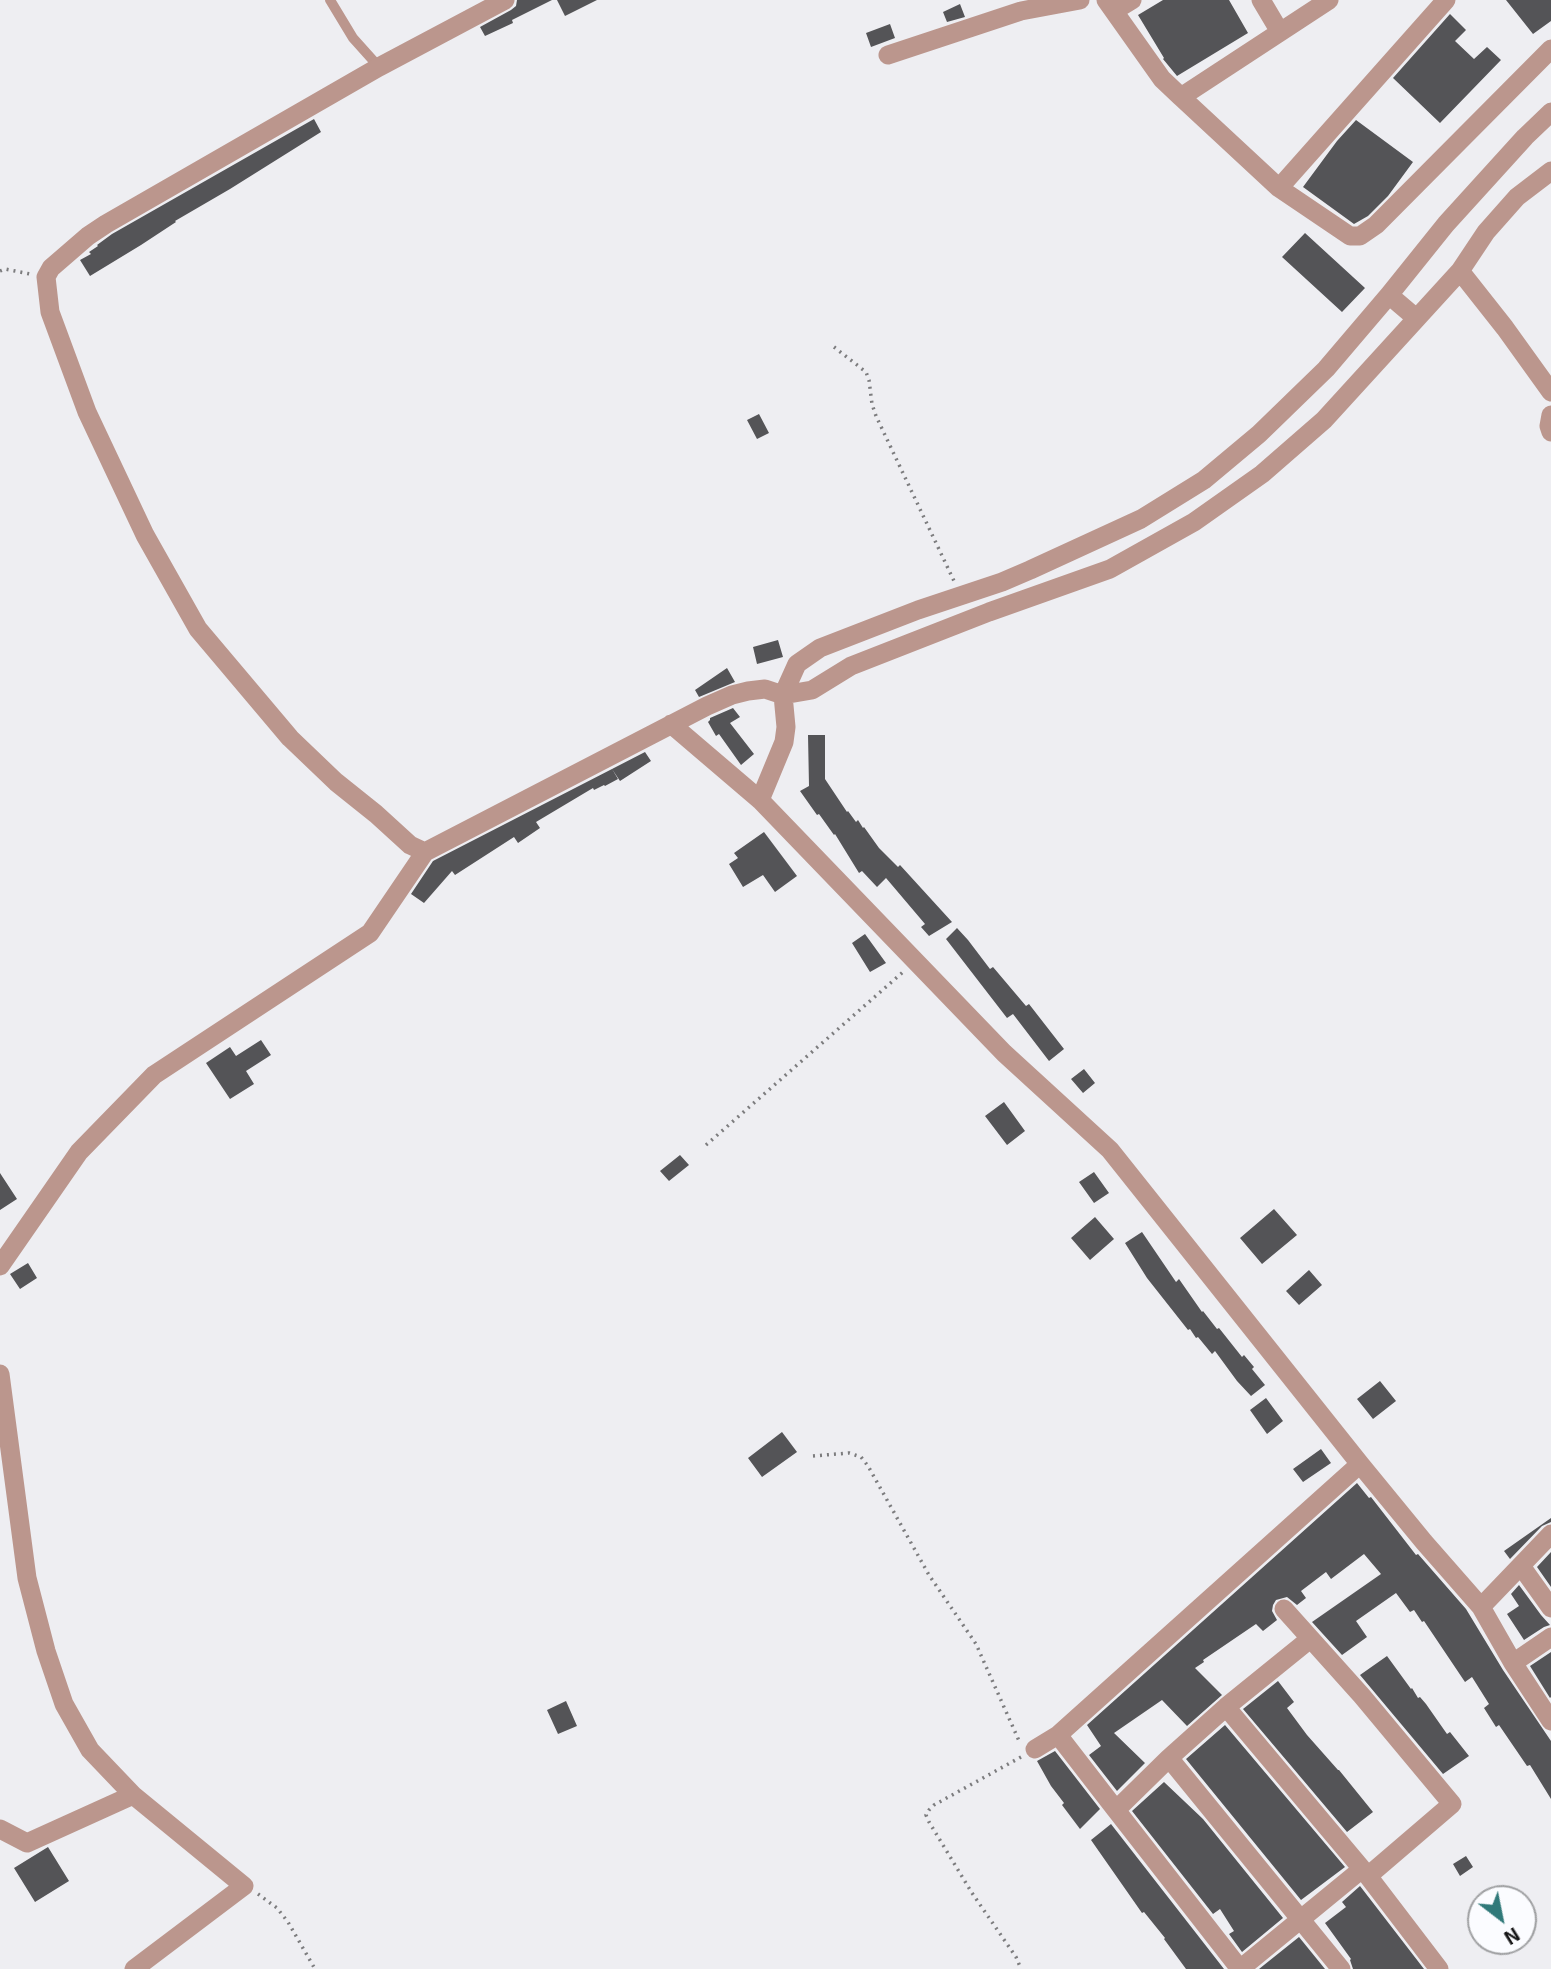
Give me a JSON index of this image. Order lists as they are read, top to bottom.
{
  "north": "bottom right"
}
